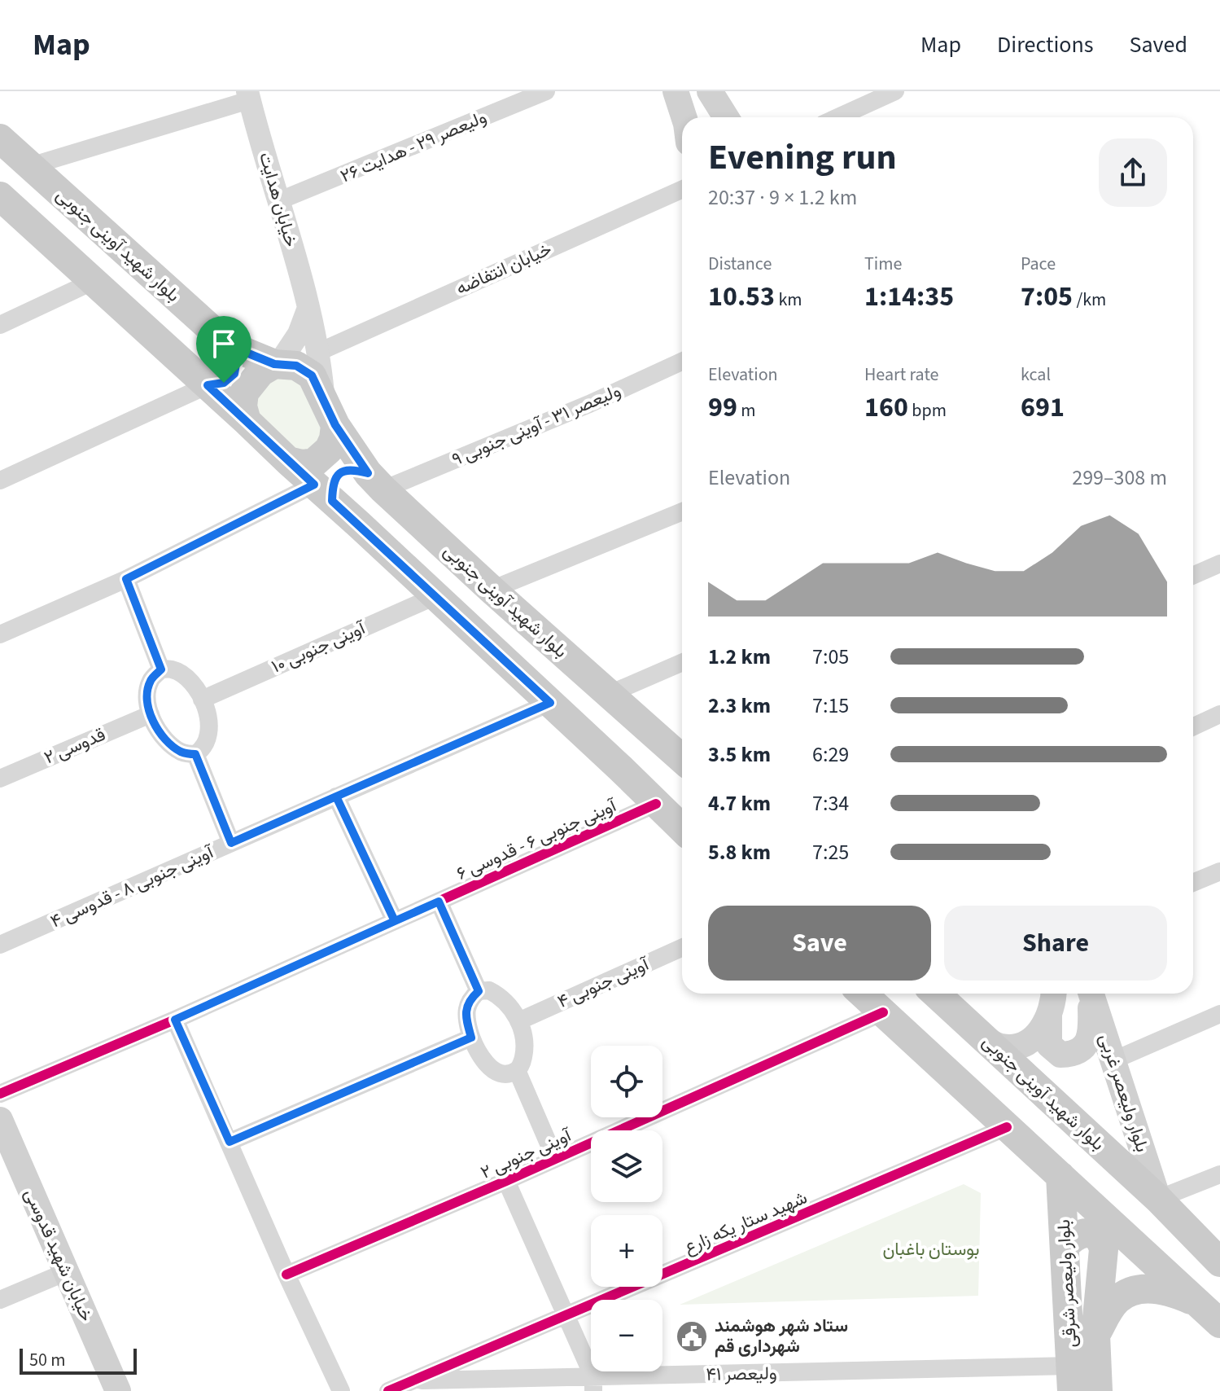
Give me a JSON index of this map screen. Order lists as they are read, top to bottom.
{
  "streets": {
    "main road": [
      "بلوار شهید آوینی جنوبی",
      "بلوار ولیعصر غربی",
      "خیابان شهید قدوسی",
      "بلوار ولیعصر شرقی"
    ],
    "street": [
      "ولیعصر ۲۹ - هدایت ۲۶",
      "خیابان هدایت",
      "خیابان انتفاضه",
      "ولیعصر ۳۱ - آوینی جنوبی ۹",
      "آوینی جنوبی ۱۰",
      "قدوسی ۲",
      "آوینی جنوبی ۶ - قدوسی ۶",
      "آوینی جنوبی ۸ - قدوسی ۴",
      "آوینی جنوبی ۴",
      "آوینی جنوبی ۲",
      "شهید ستار یکه زارع",
      "ولیعصر ۴۱"
    ]
  },
  "crossings": [
    ["ولیعصر ۲۹ - هدایت ۲۶", "خیابان هدایت"],
    ["خیابان هدایت", "بلوار شهید آوینی جنوبی"],
    ["خیابان هدایت", "خیابان انتفاضه"],
    ["بلوار شهید آوینی جنوبی", "ولیعصر ۳۱ - آوینی جنوبی ۹"],
    ["بلوار شهید آوینی جنوبی", "بلوار ولیعصر غربی"],
    ["آوینی جنوبی ۱۰", "قدوسی ۲"],
    ["شهید ستار یکه زارع", "ولیعصر ۴۱"],
    ["بلوار ولیعصر شرقی", "ولیعصر ۴۱"]
  ],
  "parks": ["بوستان باغبان"],
  "places": {
    "public building": ["ستاد شهر هوشمند شهرداری قم"]
  },
  "scale_bar": "50 m",
  "page": {
    "header": "Map",
    "nav": ["Map", "Directions", "Saved"],
    "heading": ["Evening run", "20:37 · 9 × 1.2 km"],
    "stats": [
      ["Distance", "10.53 km"],
      ["Time", "1:14:35"],
      ["Pace", "7:05 /km"],
      ["Elevation", "99 m"],
      ["Heart rate", "160 bpm"],
      ["kcal", "691"]
    ],
    "chart": ["Elevation", "299–308 m"],
    "list": [
      {
        "name": "1.2 km",
        "note": "7:05"
      },
      {
        "name": "2.3 km",
        "note": "7:15"
      },
      {
        "name": "3.5 km",
        "note": "6:29"
      },
      {
        "name": "4.7 km",
        "note": "7:34"
      },
      {
        "name": "5.8 km",
        "note": "7:25"
      }
    ],
    "buttons": ["Save", "Share"],
    "map_buttons": ["+", "−"],
    "scale": "50 m"
  }
}
